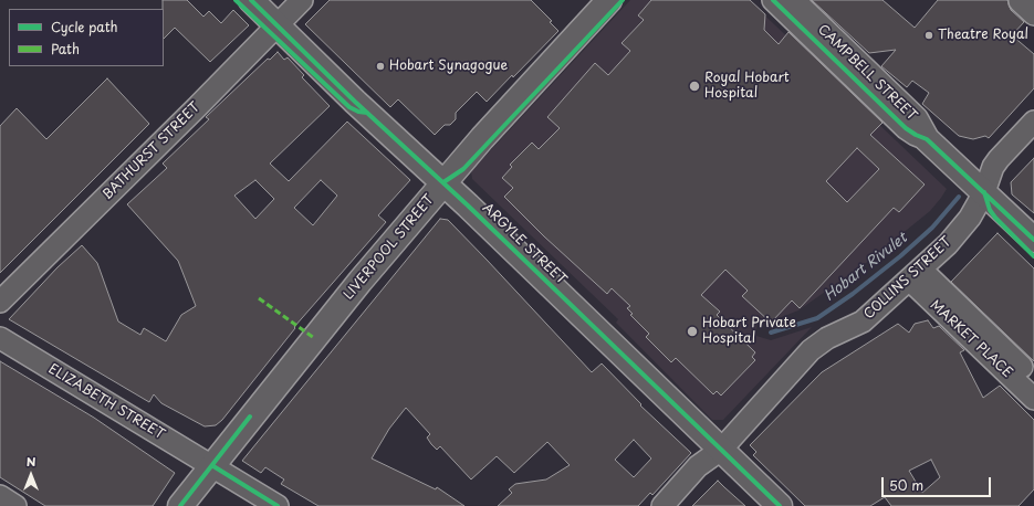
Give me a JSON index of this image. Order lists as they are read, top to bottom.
{
  "streets": {
    "main road": ["CAMPBELL STREET", "ARGYLE STREET", "LIVERPOOL STREET"],
    "street": [
      "BATHURST STREET",
      "COLLINS STREET",
      "MARKET PLACE",
      "ELIZABETH STREET"
    ]
  },
  "crossings": [
    ["CAMPBELL STREET", "COLLINS STREET"],
    ["BATHURST STREET", "ARGYLE STREET"],
    ["ARGYLE STREET", "LIVERPOOL STREET"],
    ["ARGYLE STREET", "COLLINS STREET"],
    ["LIVERPOOL STREET", "ELIZABETH STREET"],
    ["COLLINS STREET", "MARKET PLACE"]
  ],
  "water": ["Hobart Rivulet"],
  "places": [
    "Theatre Royal",
    "Hobart Synagogue",
    "Royal Hobart Hospital",
    "Hobart Private Hospital"
  ],
  "legend": ["Cycle path", "Path"],
  "scale_bar": "50 m",
  "north": "top"
}
